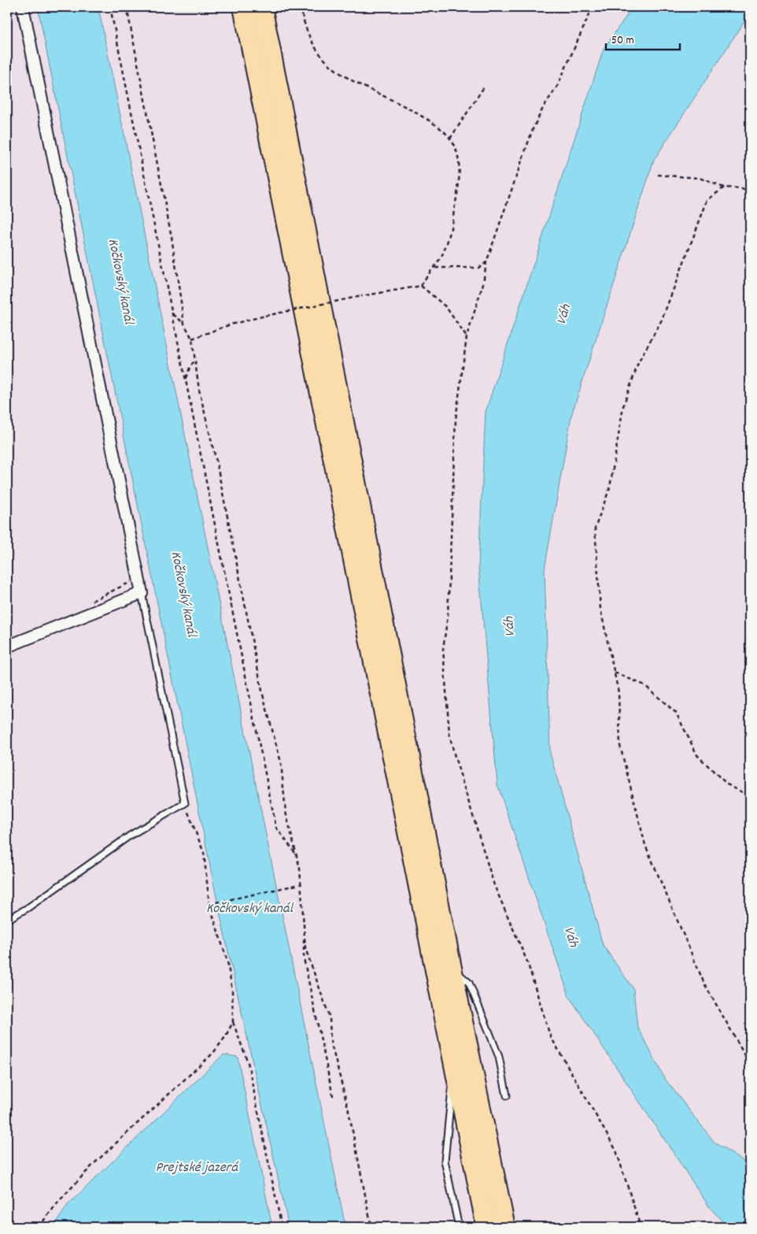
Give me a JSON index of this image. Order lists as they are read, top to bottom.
{
  "water": ["Kočkovský kanál", "Váh", "Prejtské jazerá"],
  "scale_bar": "50 m"
}
